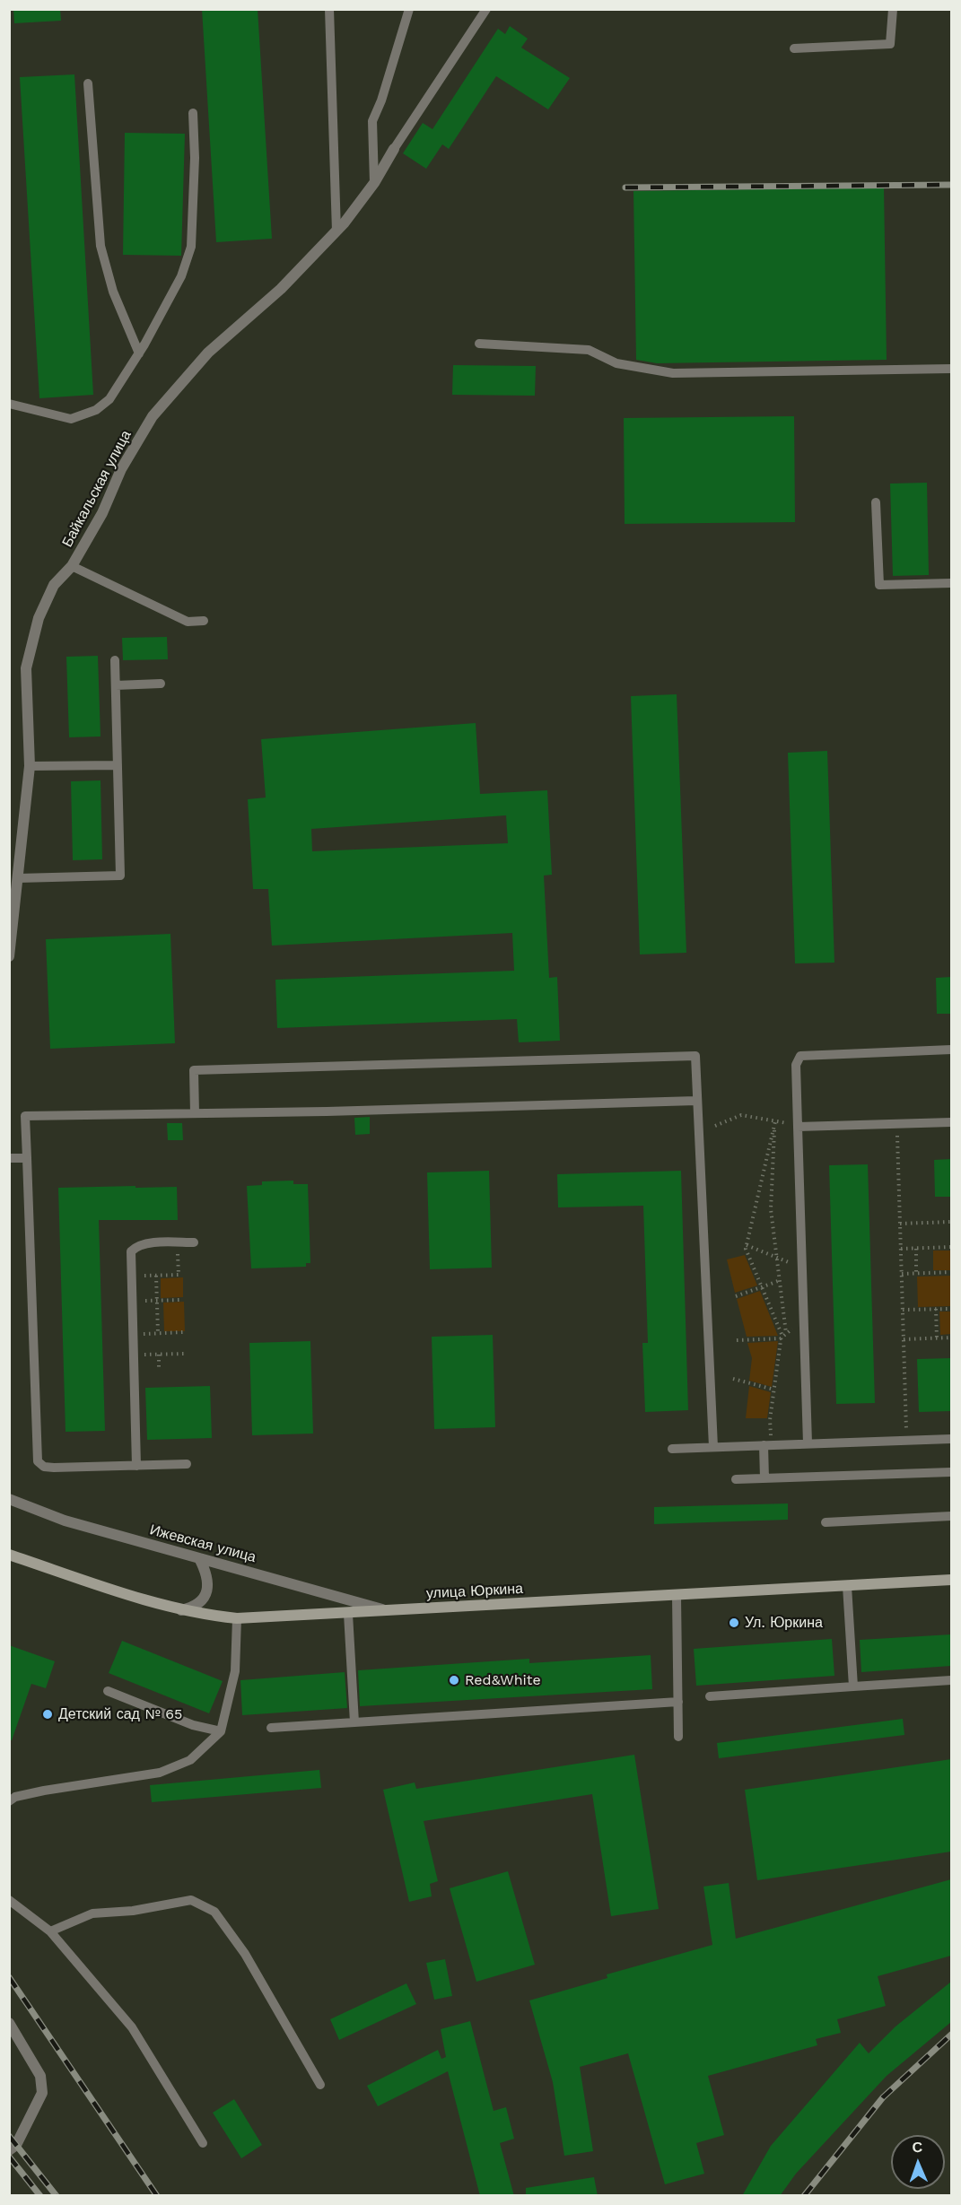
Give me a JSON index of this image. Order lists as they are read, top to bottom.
{
  "streets": {
    "main road": ["улица Юркина"],
    "street": ["Байкальская улица", "Ижевская улица"]
  },
  "crossings": [
    ["Ижевская улица", "улица Юркина"]
  ],
  "places": ["Ул. Юркина", "Red&White", "Детский сад № 65"],
  "north": "top"
}
